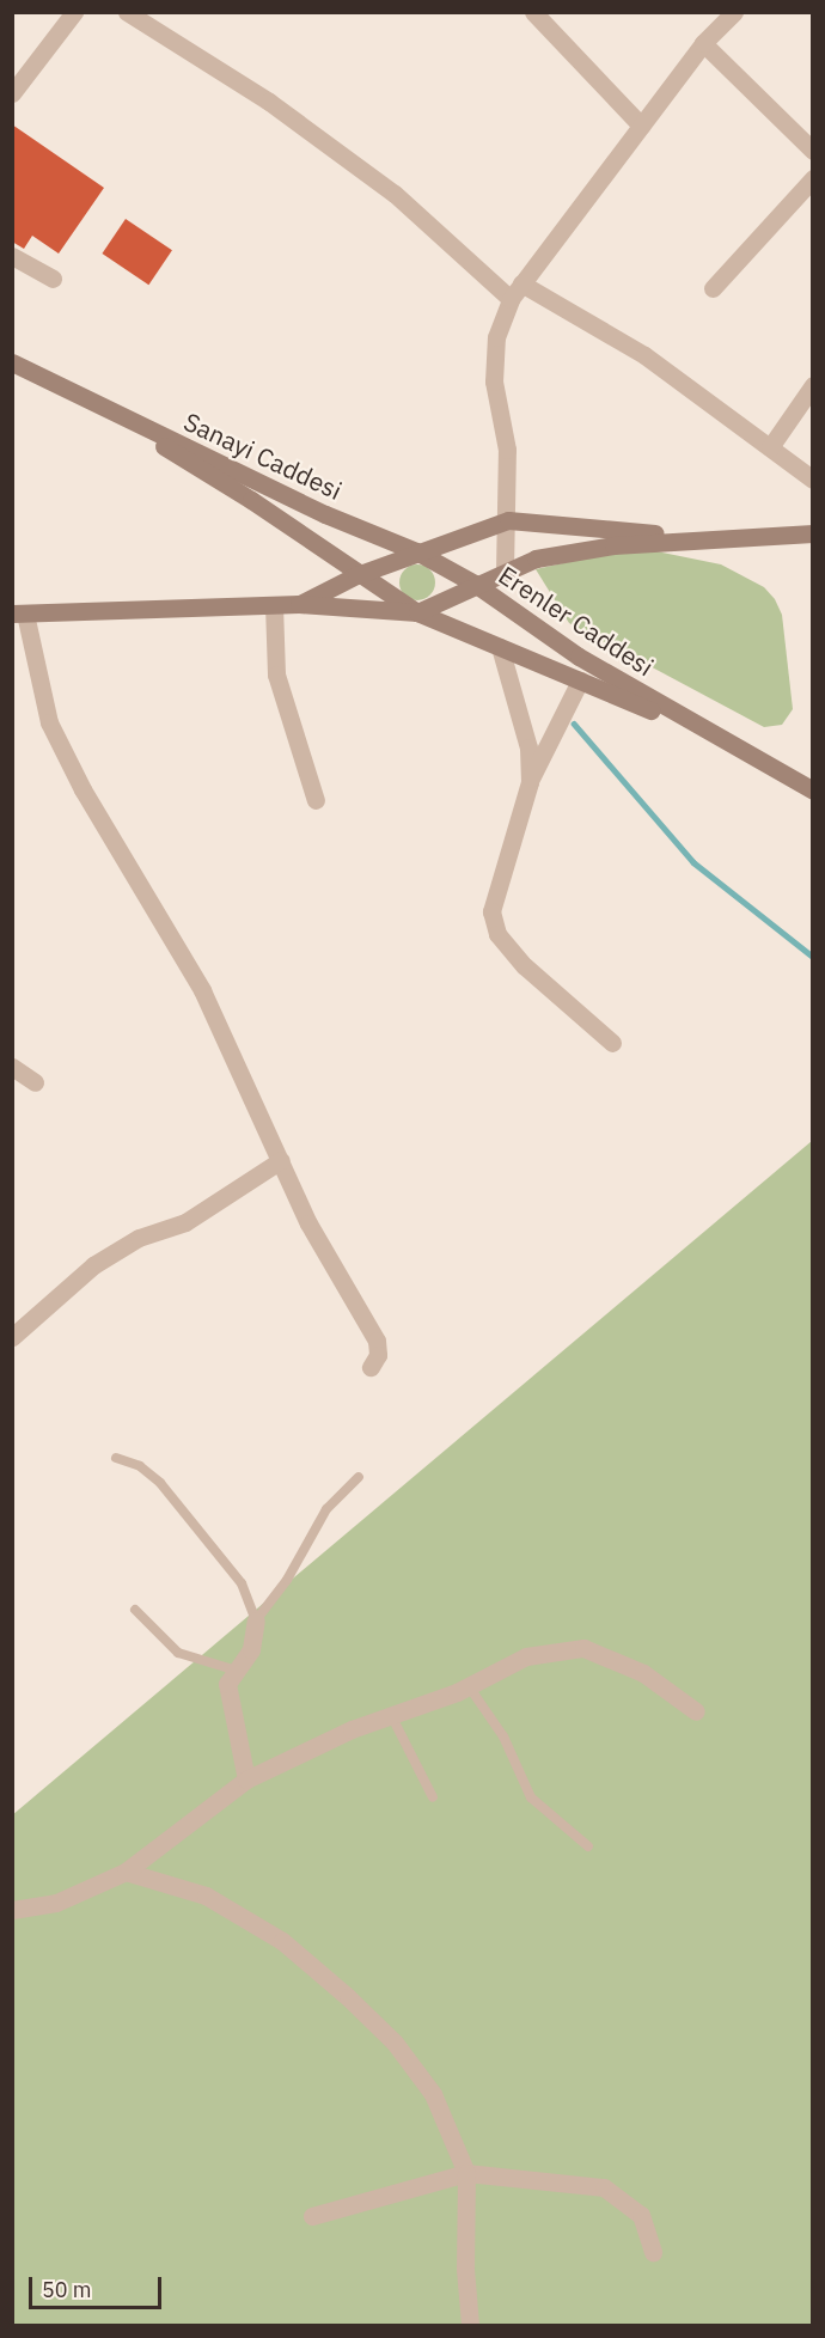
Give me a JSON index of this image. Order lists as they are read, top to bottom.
{
  "streets": {
    "main road": ["Sanayi Caddesi", "Erenler Caddesi"]
  },
  "crossings": [
    ["Sanayi Caddesi", "Erenler Caddesi"]
  ],
  "scale_bar": "50 m"
}
